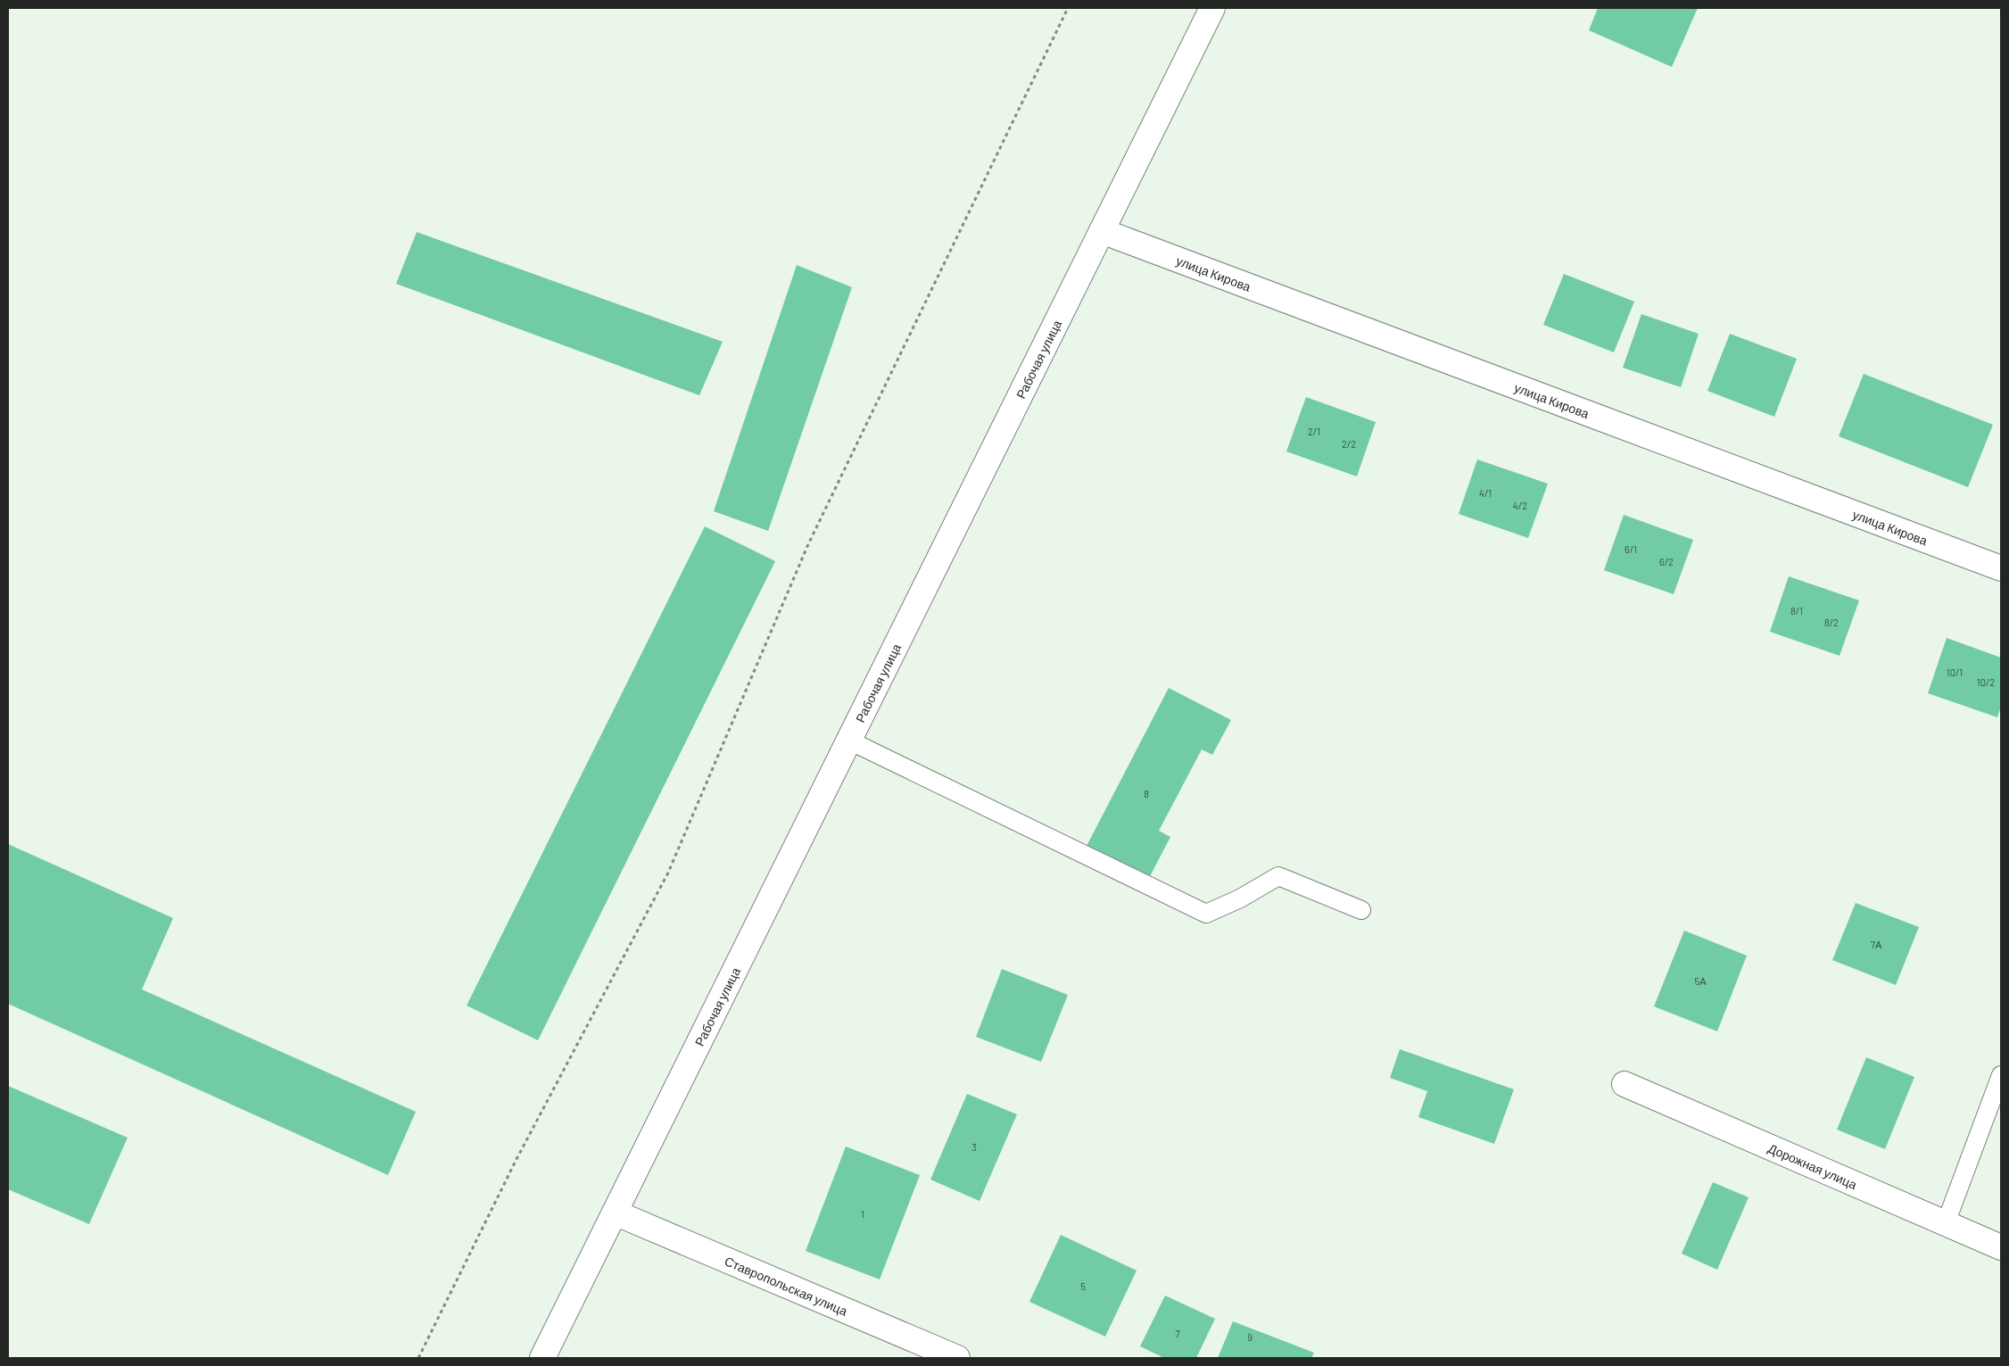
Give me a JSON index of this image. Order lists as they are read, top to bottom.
{
  "streets": {
    "street": [
      "улица Кирова",
      "Рабочая улица",
      "Дорожная улица",
      "Ставропольская улица"
    ]
  },
  "crossings": [
    ["улица Кирова", "Рабочая улица"],
    ["Рабочая улица", "Ставропольская улица"]
  ],
  "house_numbers": [
    "2/1",
    "2/2",
    "4/1",
    "4/2",
    "6/1",
    "6/2",
    "8/1",
    "8/2",
    "10/1",
    "10/2",
    "8",
    "7А",
    "5А",
    "3",
    "1",
    "5",
    "7",
    "9"
  ]
}
